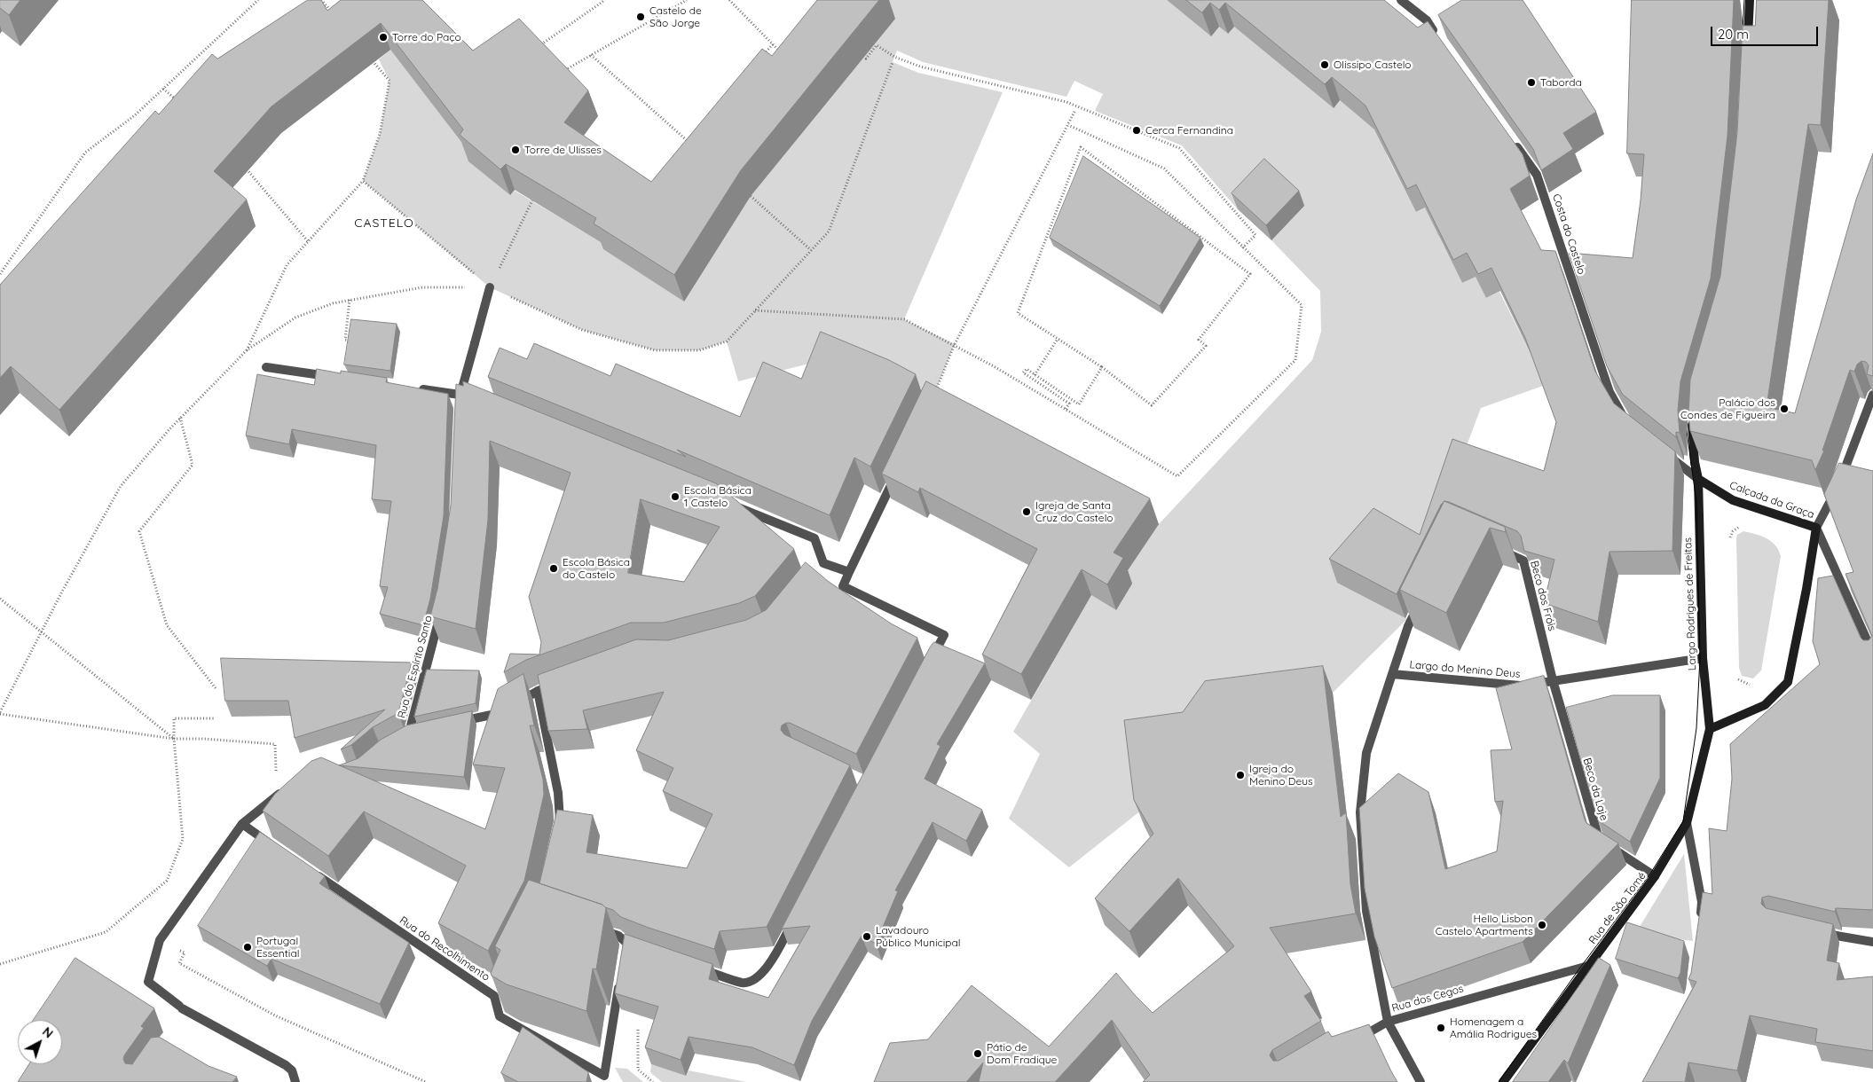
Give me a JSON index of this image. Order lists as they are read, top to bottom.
{
  "streets": {
    "street": [
      "Costa do Castelo",
      "Calçada da Graça",
      "Beco dos Fróis",
      "Largo Rodrigues de Freitas",
      "Rua do Espírito Santo",
      "Largo do Menino Deus",
      "Beco da Laje",
      "Rua de São Tomé",
      "Rua do Recolhimento",
      "Rua dos Cegos"
    ]
  },
  "crossings": [
    ["Calçada da Graça", "Largo Rodrigues de Freitas"],
    ["Calçada da Graça", "Rua de São Tomé"],
    ["Beco dos Fróis", "Largo do Menino Deus"],
    ["Beco dos Fróis", "Beco da Laje"],
    ["Largo Rodrigues de Freitas", "Largo do Menino Deus"],
    ["Largo Rodrigues de Freitas", "Rua de São Tomé"],
    ["Largo do Menino Deus", "Beco da Laje"],
    ["Beco da Laje", "Rua de São Tomé"],
    ["Rua de São Tomé", "Rua dos Cegos"]
  ],
  "districts": ["CASTELO"],
  "places": [
    "Castelo de São Jorge",
    "Torre do Paço",
    "Olissipo Castelo",
    "Taborda",
    "Cerca Fernandina",
    "Torre de Ulisses",
    "Palácio dos Condes de Figueira",
    "Escola Básica 1 Castelo",
    "Igreja de Santa Cruz do Castelo",
    "Escola Básica do Castelo",
    "Igreja do Menino Deus",
    "Hello Lisbon Castelo Apartments",
    "Lavadouro Público Municipal",
    "Portugal Essential",
    "Homenagem a Amália Rodrigues",
    "Pátio de Dom Fradique"
  ],
  "scale_bar": "20 m",
  "north": "top right"
}
